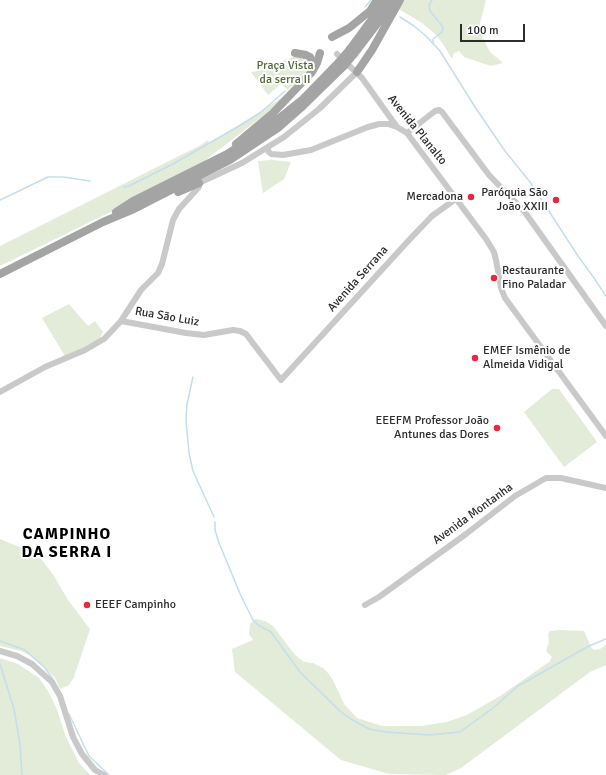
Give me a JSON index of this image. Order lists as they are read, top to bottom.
{
  "streets": {
    "street": [
      "Avenida Planalto",
      "Avenida Serrana",
      "Rua São Luiz",
      "Avenida Montanha"
    ]
  },
  "crossings": [
    ["Avenida Planalto", "Avenida Serrana"],
    ["Avenida Serrana", "Rua São Luiz"]
  ],
  "districts": ["CAMPINHO DA SERRA I"],
  "parks": ["Praça Vista da serra II"],
  "places": [
    "Mercadona",
    "Paróquia São João XXIII",
    "Restaurante Fino Paladar",
    "EMEF Ismênio de Almeida Vidigal",
    "EEEFM Professor João Antunes das Dores",
    "EEEF Campinho"
  ],
  "scale_bar": "100 m"
}
